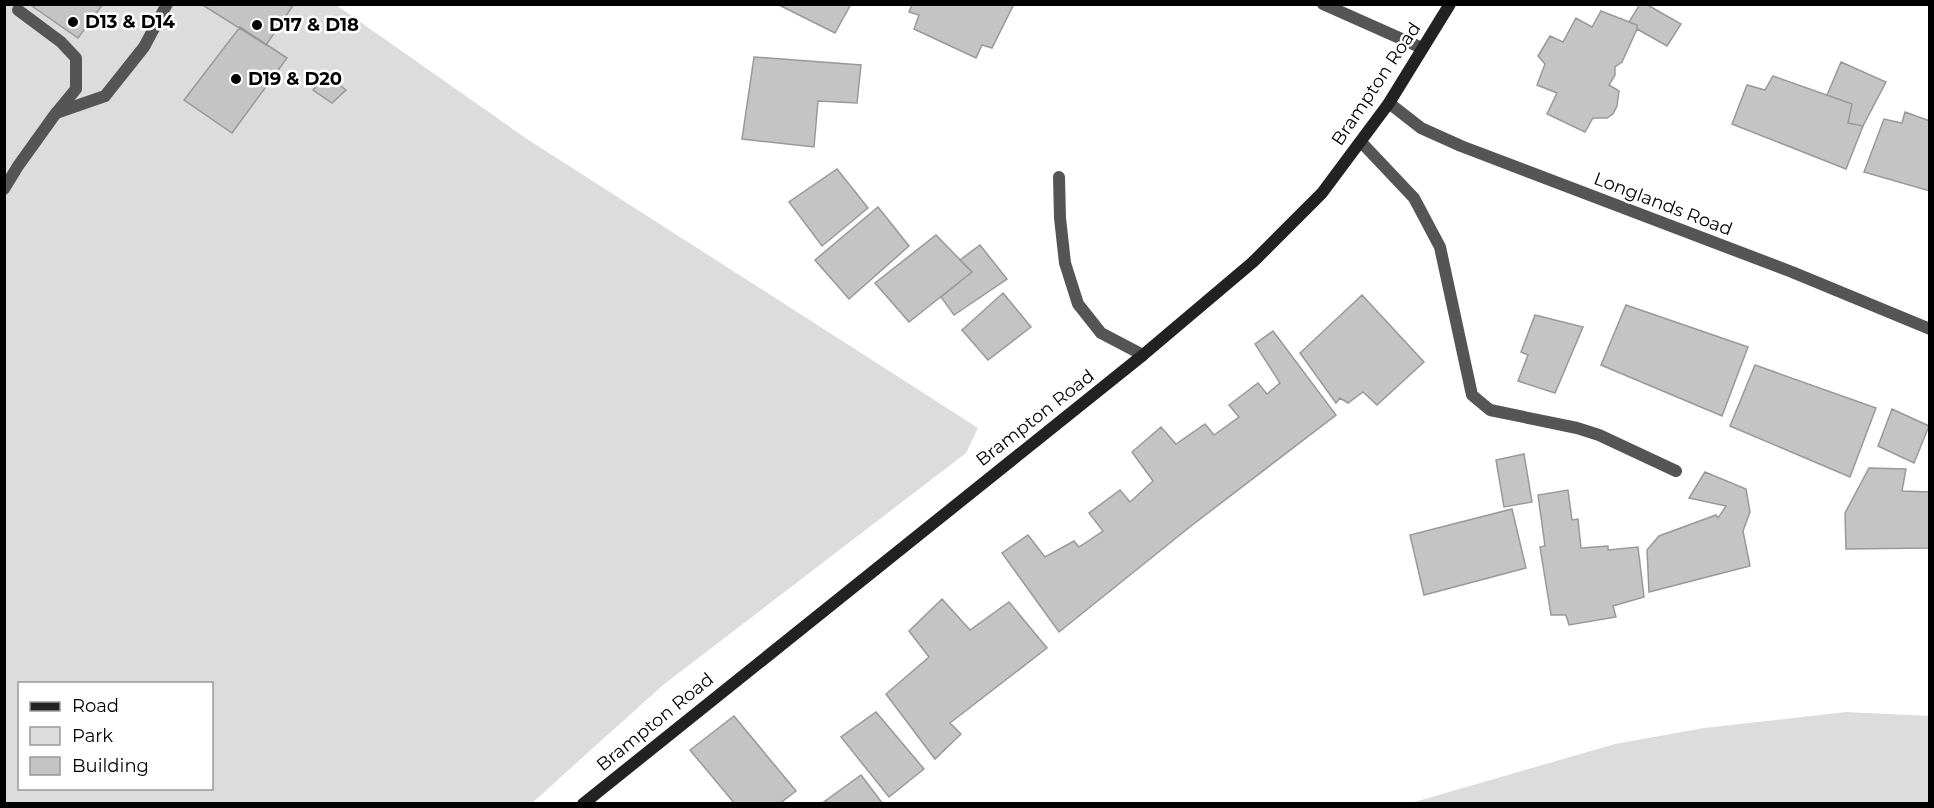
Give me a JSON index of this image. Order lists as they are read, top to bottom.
{
  "streets": {
    "main road": ["Brampton Road"],
    "street": ["Longlands Road"]
  },
  "crossings": [
    ["Brampton Road", "Longlands Road"]
  ],
  "places": ["D13 & D14", "D17 & D18", "D19 & D20"],
  "legend": ["Road", "Park", "Building"]
}
